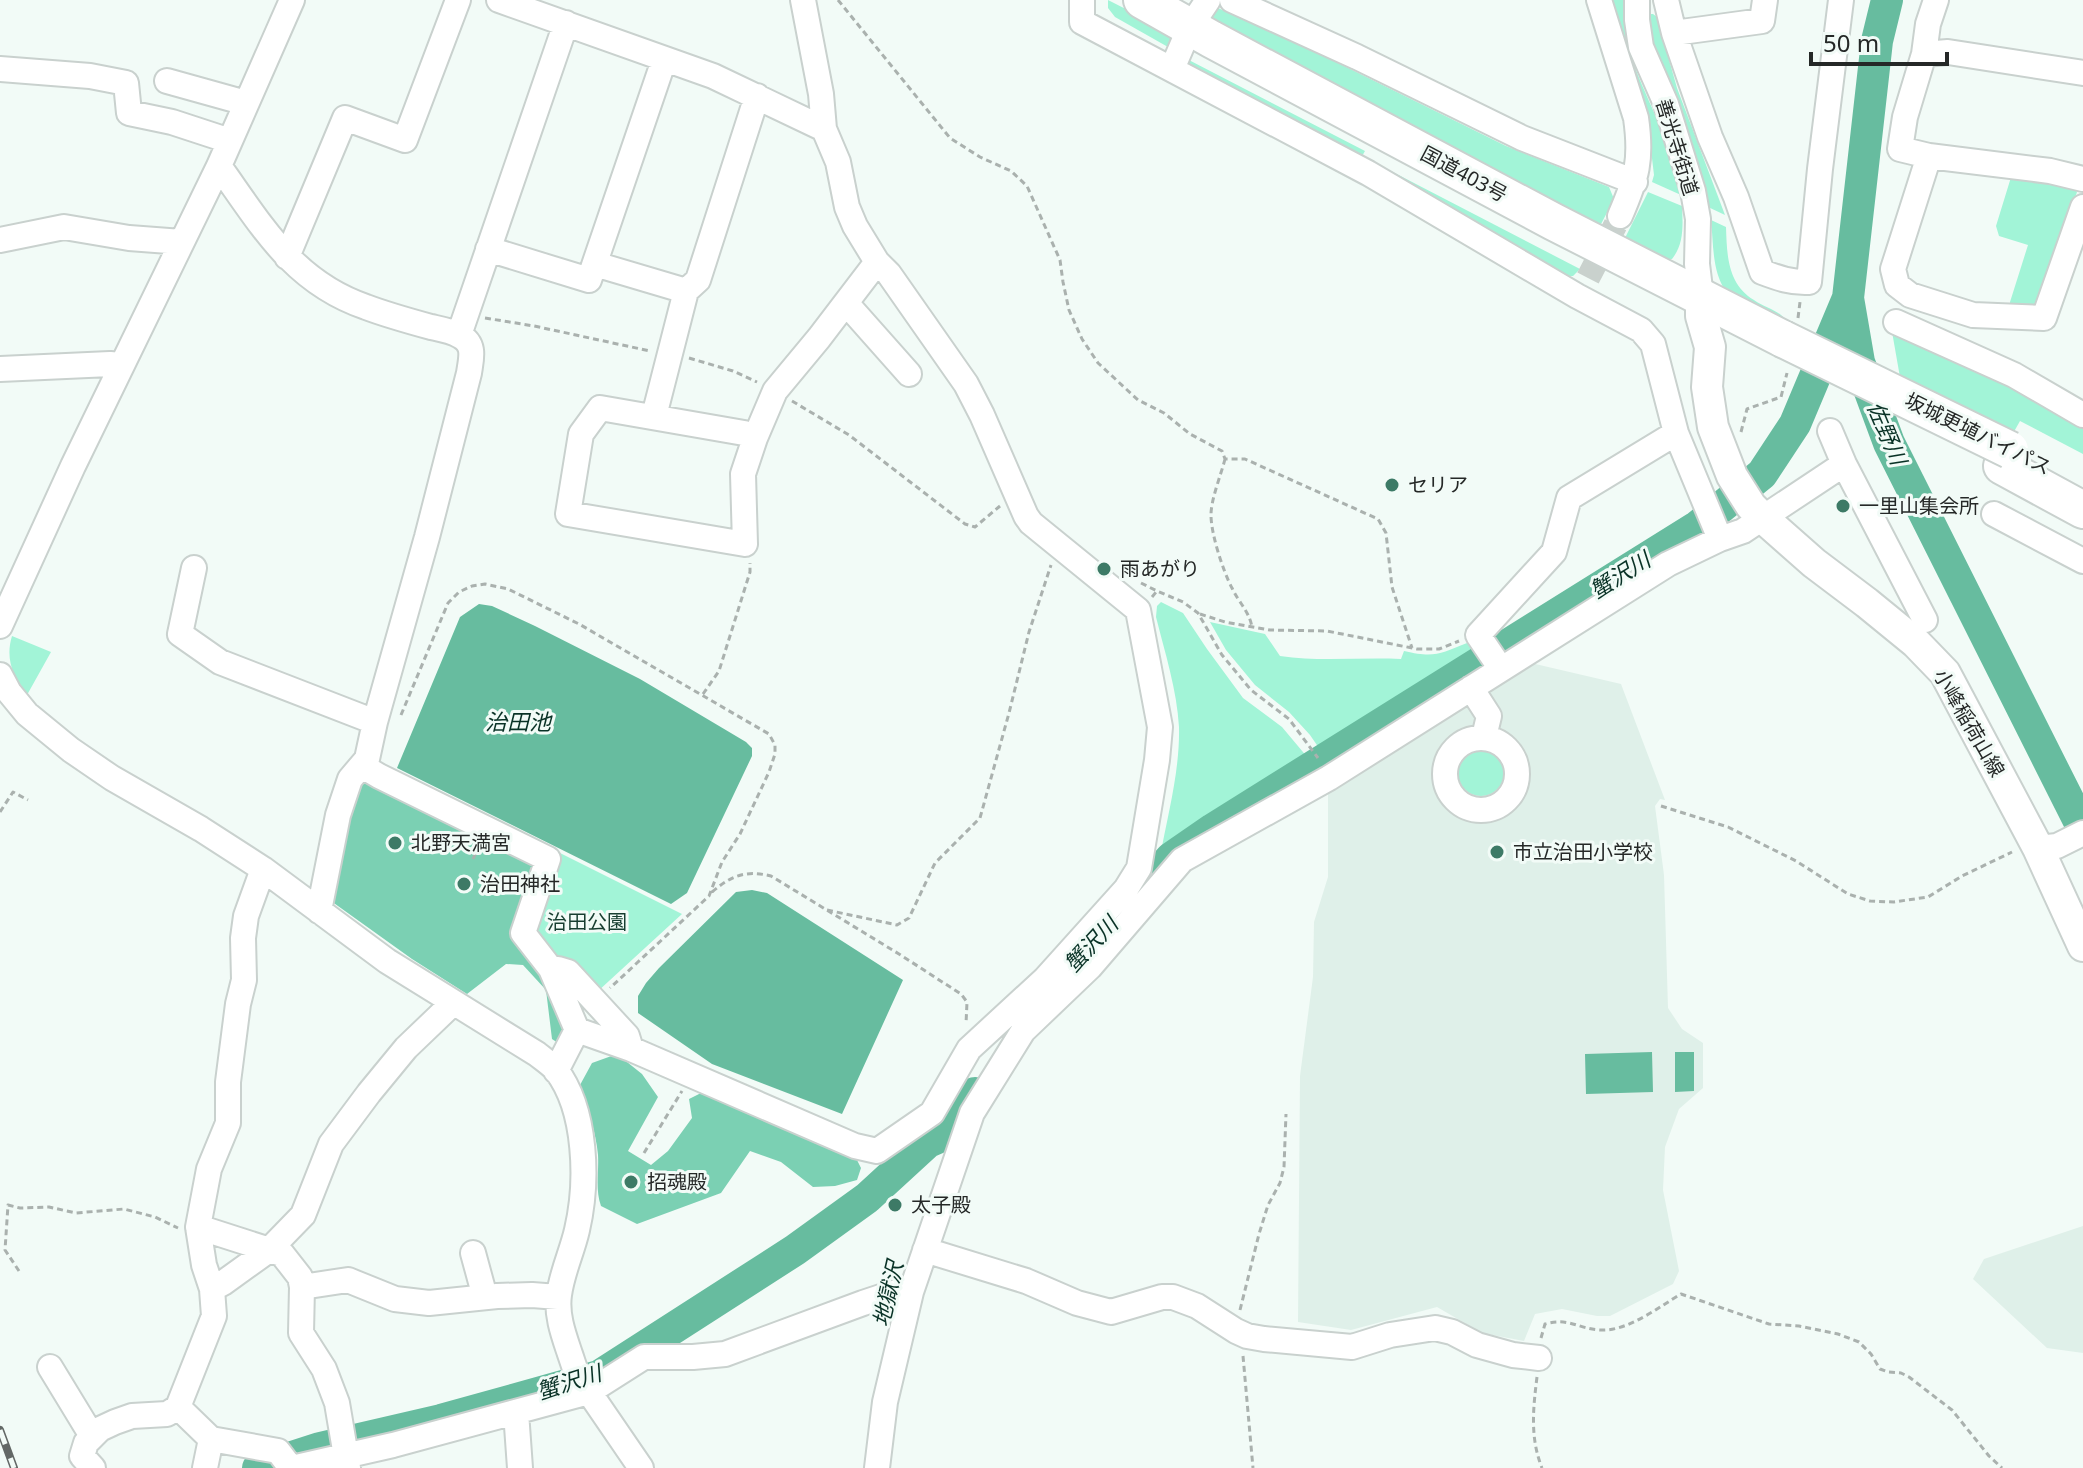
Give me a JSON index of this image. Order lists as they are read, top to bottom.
{
  "streets": {
    "highway": ["国道403号", "坂城更埴バイパス"],
    "main road": ["小峰稲荷山線"],
    "street": ["善光寺街道"]
  },
  "crossings": [
    ["善光寺街道", "国道403号"],
    ["善光寺街道", "坂城更埴バイパス"],
    ["善光寺街道", "小峰稲荷山線"],
    ["国道403号", "坂城更埴バイパス"],
    ["国道403号", "小峰稲荷山線"],
    ["坂城更埴バイパス", "小峰稲荷山線"]
  ],
  "water": [
    "佐野川",
    "蟹沢川",
    "治田池",
    "地獄沢"
  ],
  "parks": ["治田公園"],
  "places": [
    "セリア",
    "一里山集会所",
    "雨あがり",
    "北野天満宮",
    "市立治田小学校",
    "治田神社",
    "招魂殿",
    "太子殿"
  ],
  "scale_bar": "50 m"
}
